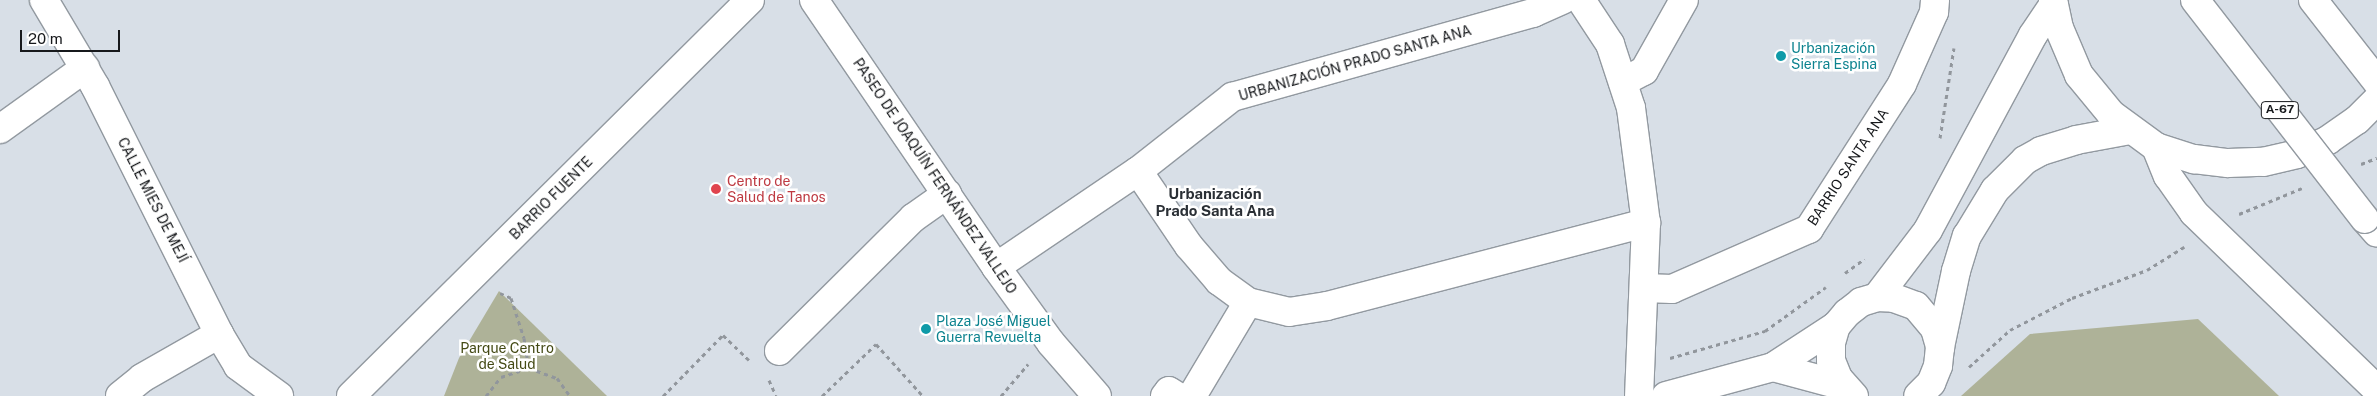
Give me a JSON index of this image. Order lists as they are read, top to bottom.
{
  "streets": {
    "main road": [
      "URBANIZACIÓN PRADO SANTA ANA",
      "A-67",
      "BARRIO SANTA ANA",
      "PASEO DE JOAQUÍN FERNÁNDEZ VALLEJO",
      "BARRIO FUENTE",
      "CALLE MIES DE MEJÍ"
    ]
  },
  "crossings": [
    ["URBANIZACIÓN PRADO SANTA ANA", "PASEO DE JOAQUÍN FERNÁNDEZ VALLEJO"]
  ],
  "districts": ["Urbanización Prado Santa Ana"],
  "parks": ["Parque Centro de Salud"],
  "places": ["Urbanización Sierra Espina", "Centro de Salud de Tanos", "Plaza José Miguel Guerra Revuelta"],
  "scale_bar": "20 m"
}
